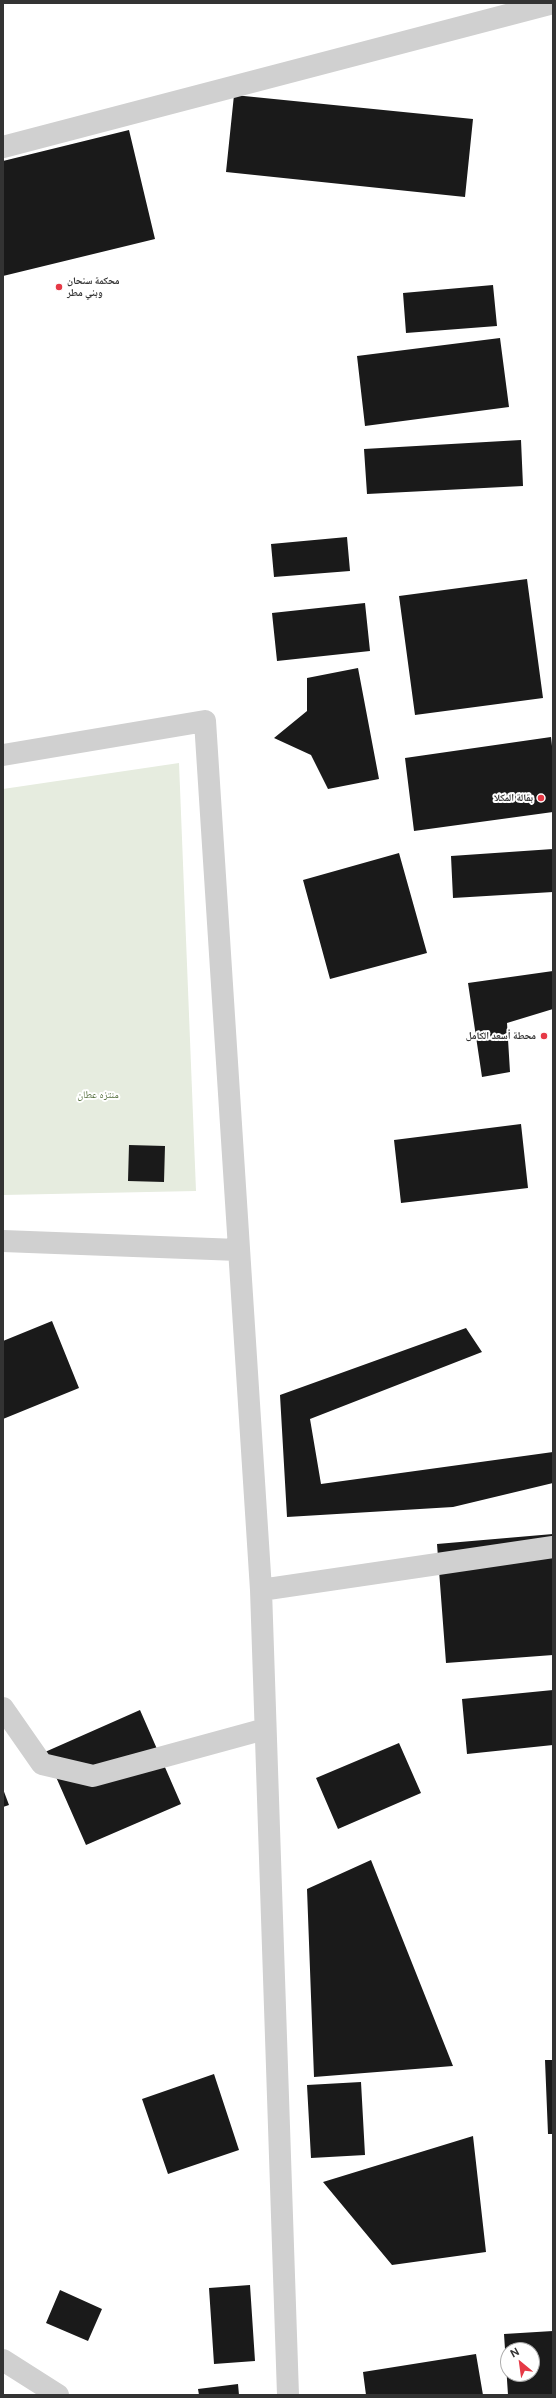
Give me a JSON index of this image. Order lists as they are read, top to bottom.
{
  "parks": ["منتزه عطان"],
  "places": ["محكمة سنحان وبني مطر", "بقالة المكلا", "محطة أسعد الكامل"],
  "north": "top left"
}
